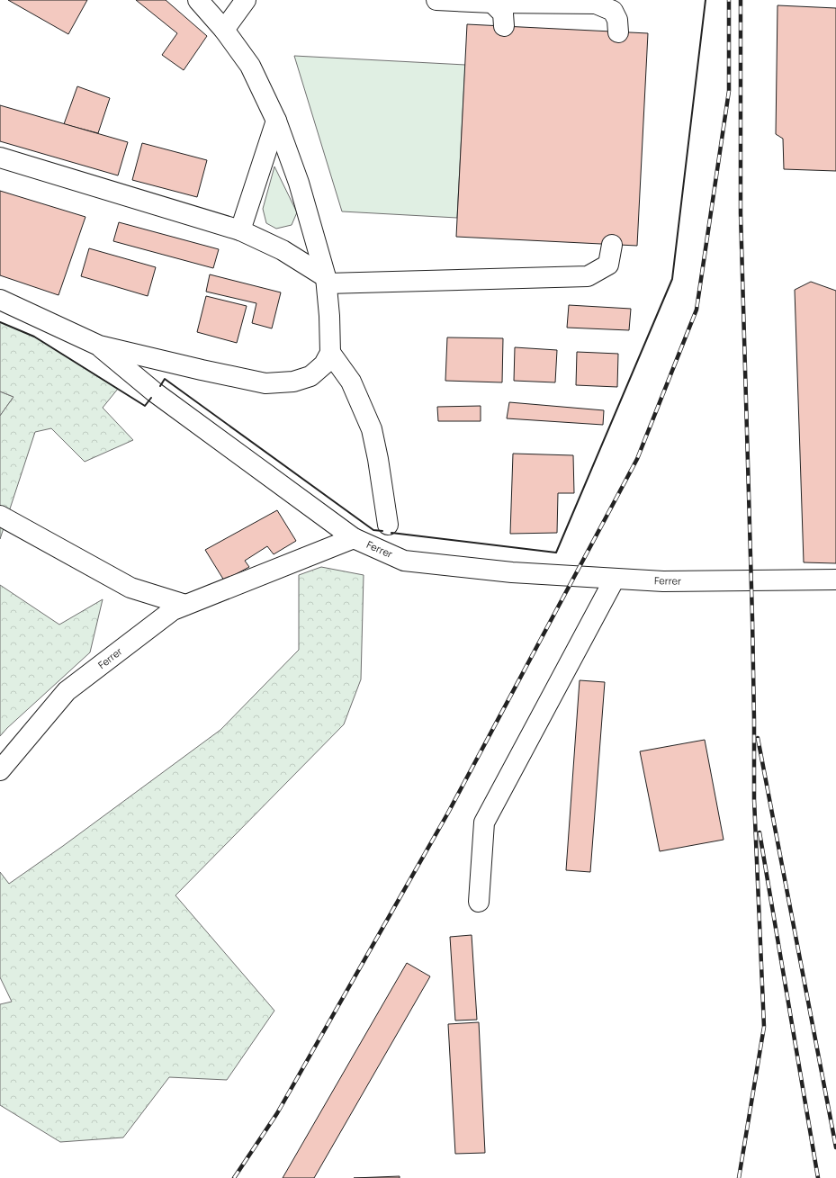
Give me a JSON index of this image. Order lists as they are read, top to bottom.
{
  "streets": {
    "street": ["Ferrer"]
  }
}
